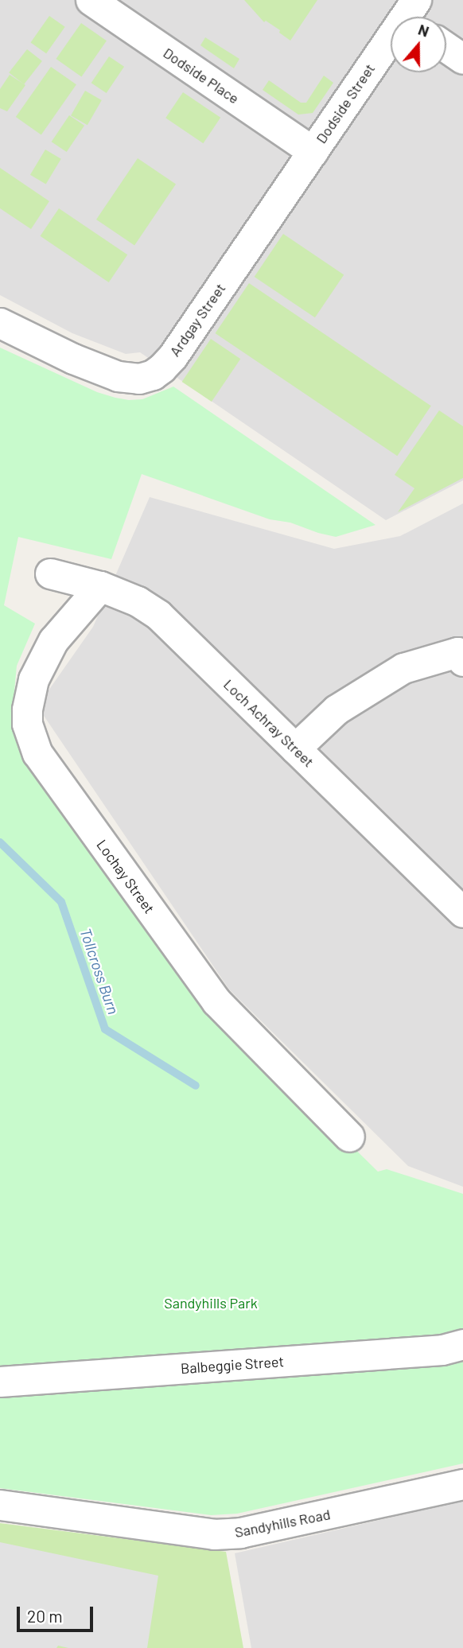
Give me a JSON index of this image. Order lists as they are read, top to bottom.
{
  "streets": {
    "street": [
      "Dodside Place",
      "Dodside Street",
      "Ardgay Street",
      "Loch Achray Street",
      "Lochay Street",
      "Balbeggie Street",
      "Sandyhills Road"
    ]
  },
  "crossings": [
    ["Dodside Place", "Dodside Street"],
    ["Dodside Place", "Ardgay Street"],
    ["Dodside Street", "Ardgay Street"],
    ["Loch Achray Street", "Lochay Street"]
  ],
  "water": ["Tollcross Burn"],
  "parks": ["Sandyhills Park"],
  "scale_bar": "20 m",
  "north": "top"
}
